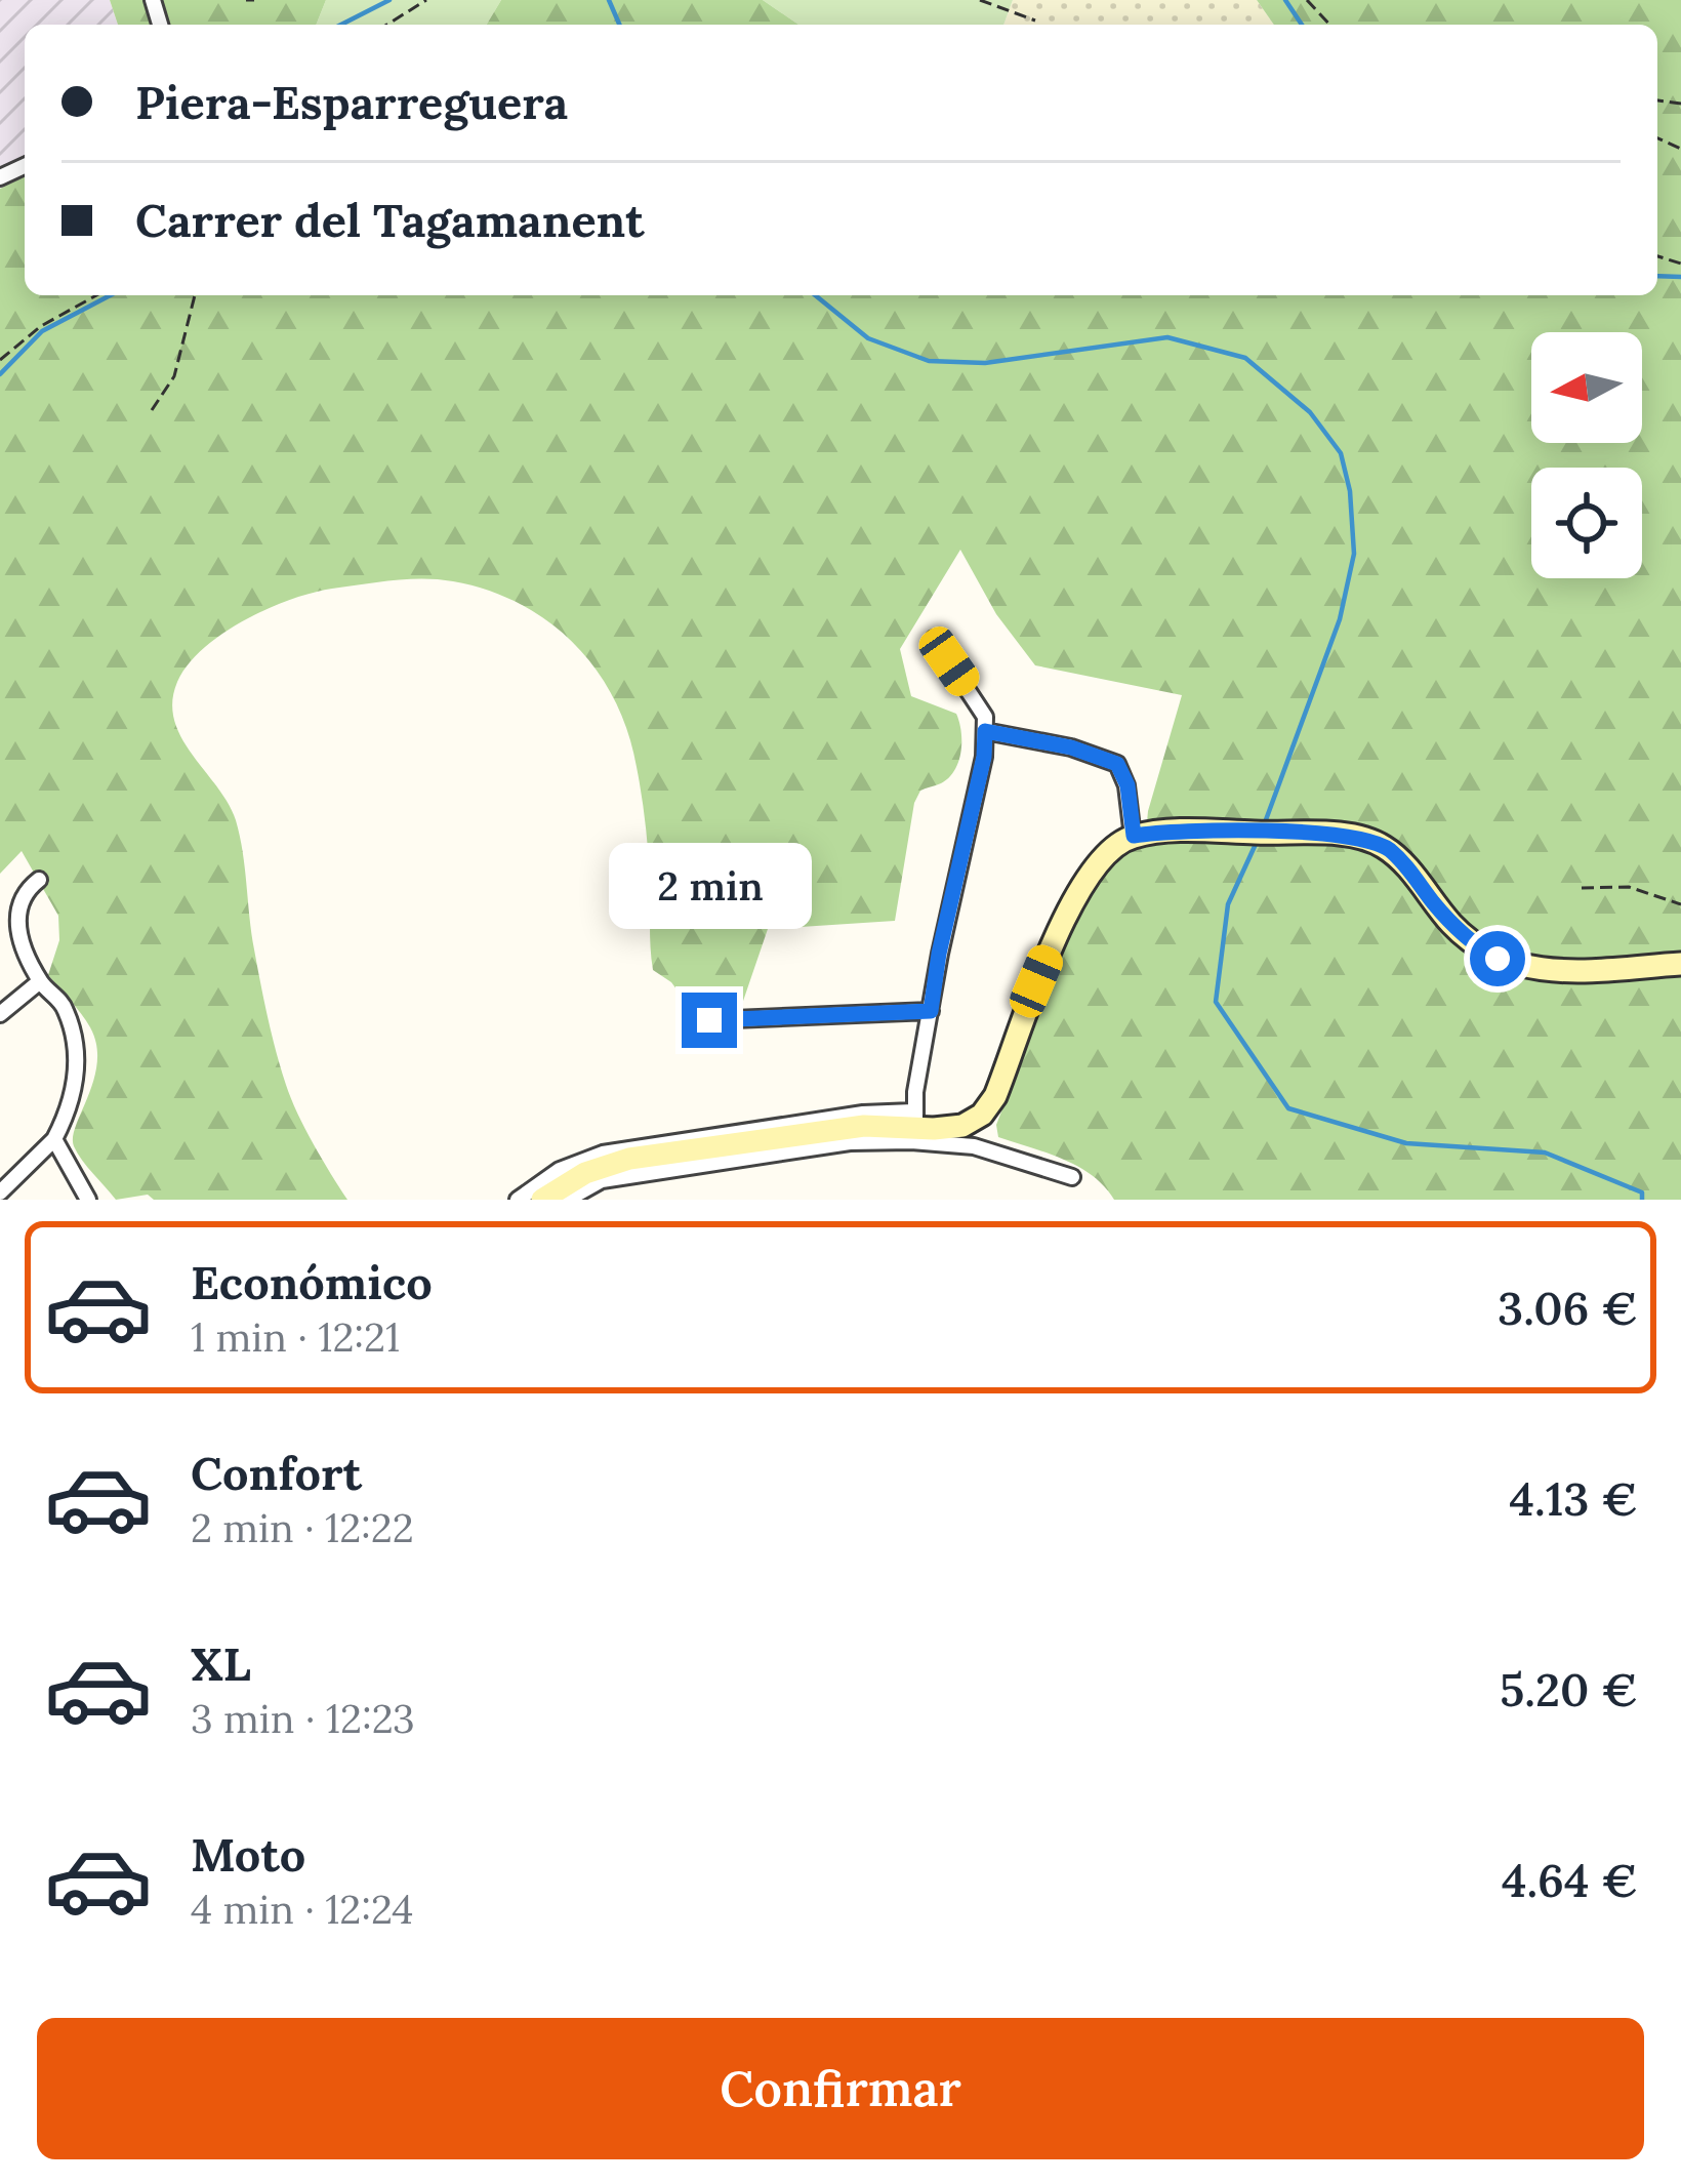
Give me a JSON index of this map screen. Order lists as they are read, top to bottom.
{
  "north": "left",
  "page": {
    "banner": ["Piera-Esparreguera", "Carrer del Tagamanent"],
    "bubble": "2 min",
    "list": [
      {
        "name": "Económico",
        "note": "1 min · 12:21",
        "value": "3.06 €"
      },
      {
        "name": "Confort",
        "note": "2 min · 12:22",
        "value": "4.13 €"
      },
      {
        "name": "XL",
        "note": "3 min · 12:23",
        "value": "5.20 €"
      },
      {
        "name": "Moto",
        "note": "4 min · 12:24",
        "value": "4.64 €"
      }
    ],
    "buttons": "Confirmar"
  }
}
